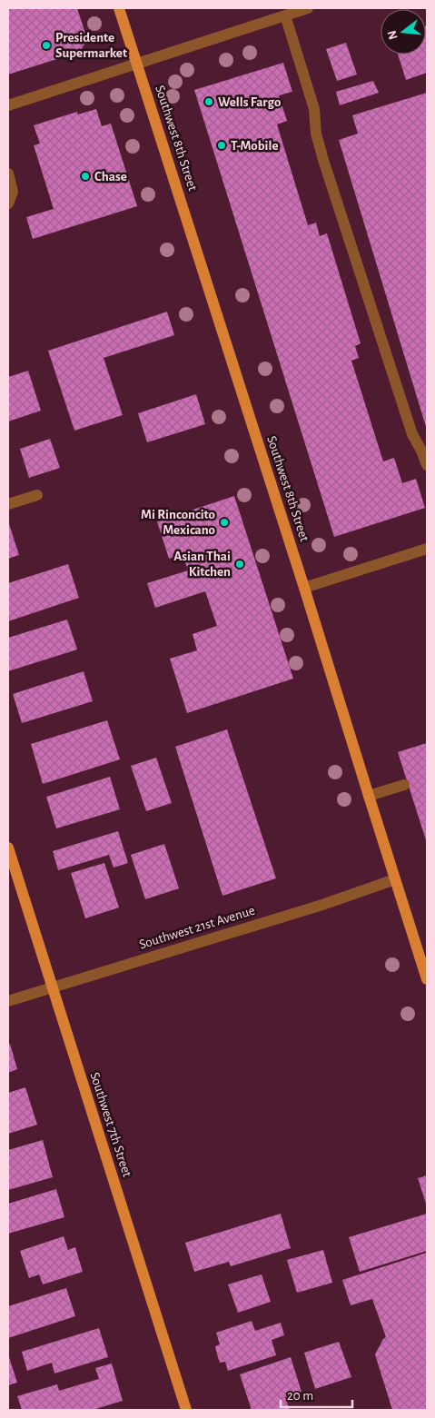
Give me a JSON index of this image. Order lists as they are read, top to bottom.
{
  "streets": {
    "main road": ["Southwest 8th Street", "Southwest 7th Street"],
    "street": ["Southwest 21st Avenue"]
  },
  "crossings": [
    ["Southwest 8th Street", "Southwest 21st Avenue"],
    ["Southwest 21st Avenue", "Southwest 7th Street"]
  ],
  "places": [
    "Presidente Supermarket",
    "Wells Fargo",
    "T-Mobile",
    "Chase",
    "Mi Rinconcito Mexicano",
    "Asian Thai Kitchen"
  ],
  "scale_bar": "20 m",
  "north": "left"
}
